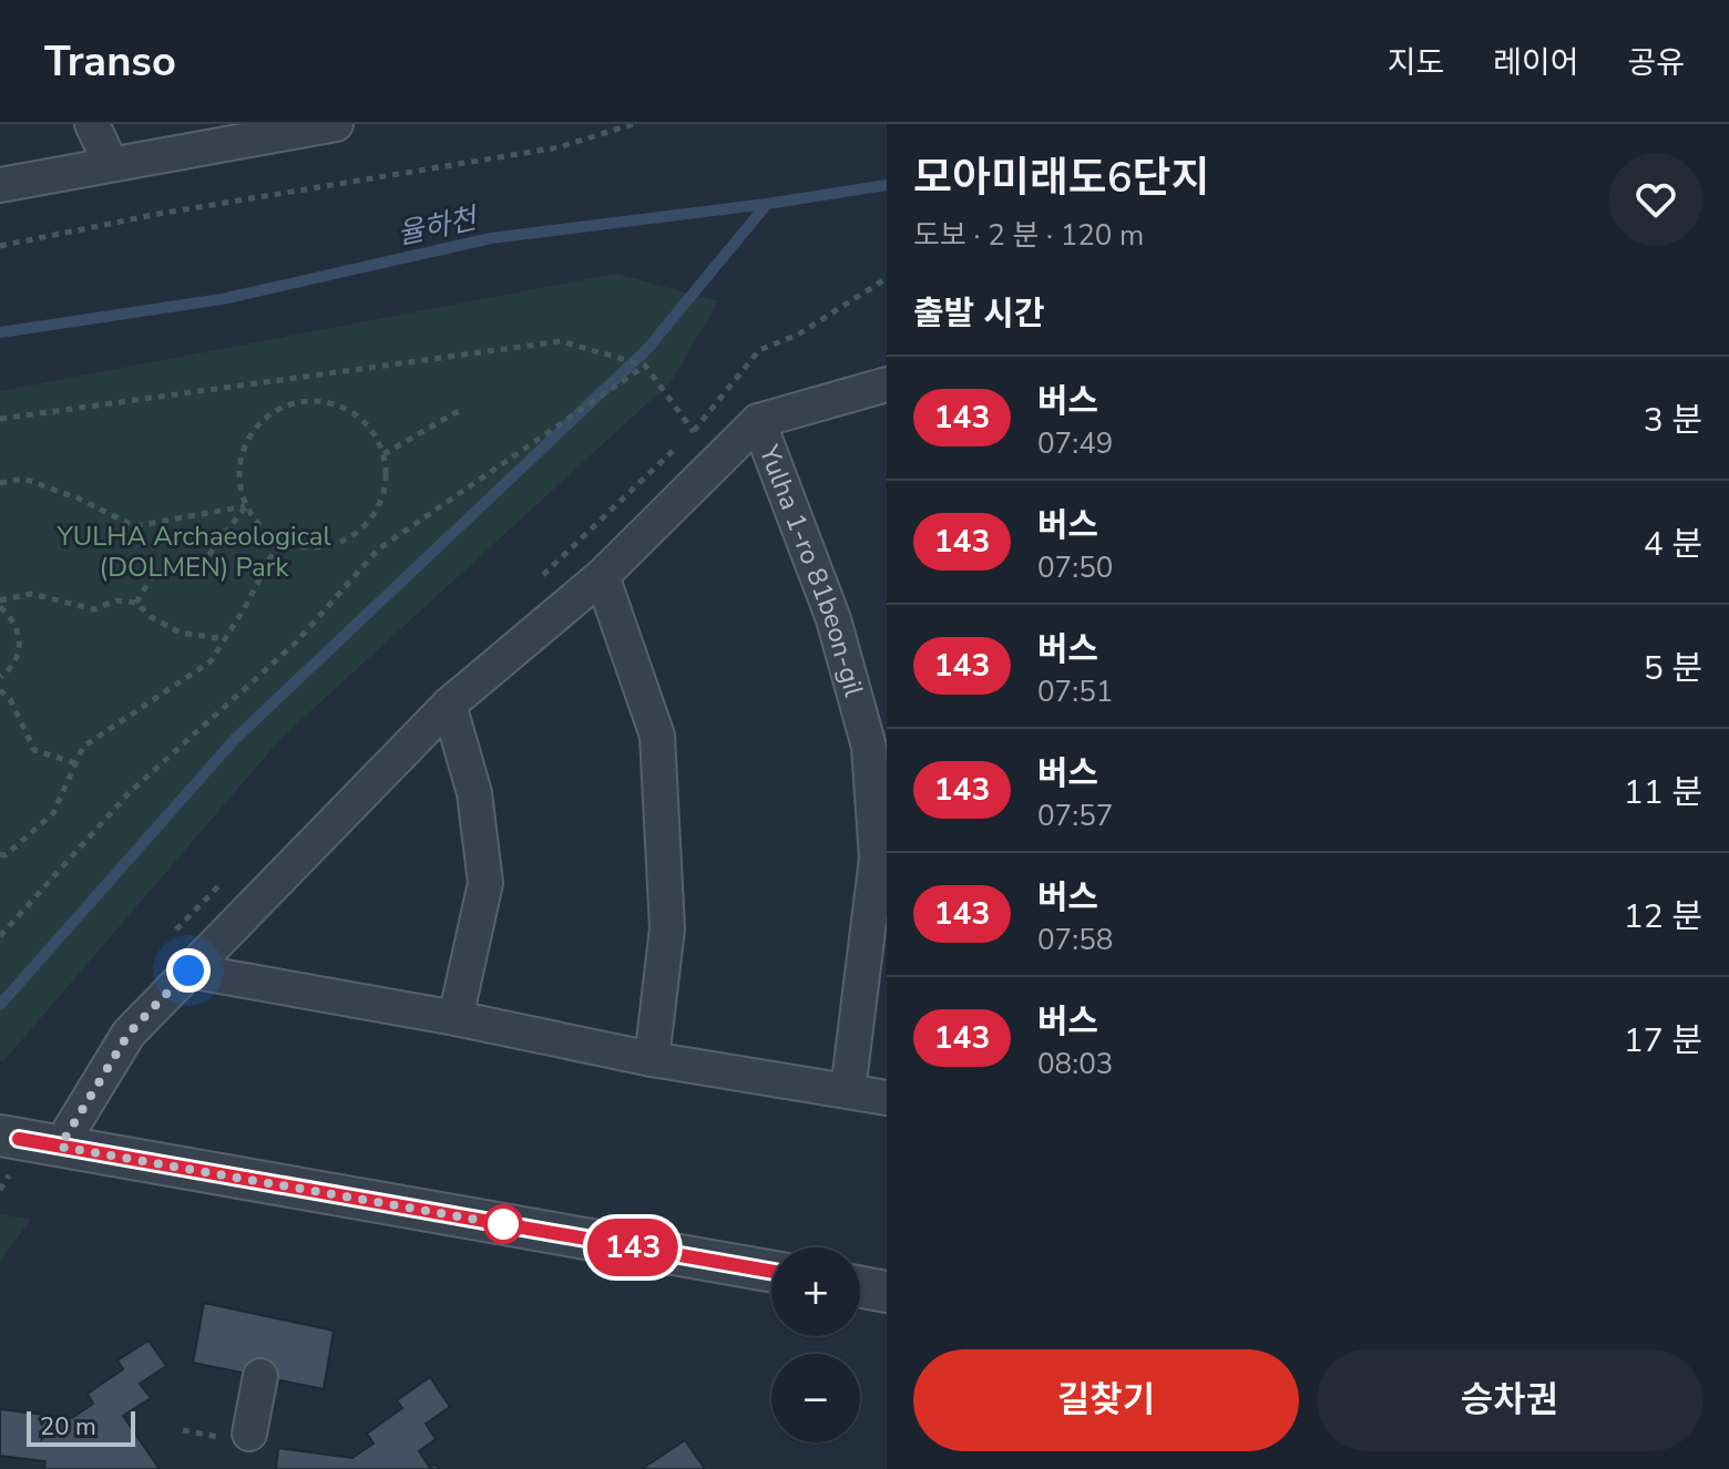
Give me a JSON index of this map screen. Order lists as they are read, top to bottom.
{
  "streets": {
    "street": ["Yulha 1-ro 81beon-gil"]
  },
  "water": ["율하천"],
  "parks": ["YULHA Archaeological (DOLMEN) Park"],
  "lines": ["bus line 143"],
  "scale_bar": "20 m",
  "page": {
    "header": "Transo",
    "nav": ["지도", "레이어", "공유"],
    "on_map": "143",
    "heading": [
      ["모아미래도6단지", "도보 · 2 분 · 120 m"],
      "출발 시간"
    ],
    "list": [
      {
        "mark": "143",
        "name": "버스",
        "note": "07:49",
        "value": "3 분"
      },
      {
        "mark": "143",
        "name": "버스",
        "note": "07:50",
        "value": "4 분"
      },
      {
        "mark": "143",
        "name": "버스",
        "note": "07:51",
        "value": "5 분"
      },
      {
        "mark": "143",
        "name": "버스",
        "note": "07:57",
        "value": "11 분"
      },
      {
        "mark": "143",
        "name": "버스",
        "note": "07:58",
        "value": "12 분"
      },
      {
        "mark": "143",
        "name": "버스",
        "note": "08:03",
        "value": "17 분"
      }
    ],
    "map_buttons": ["+", "−"],
    "buttons": ["길찾기", "승차권"],
    "scale": "20 m"
  }
}
